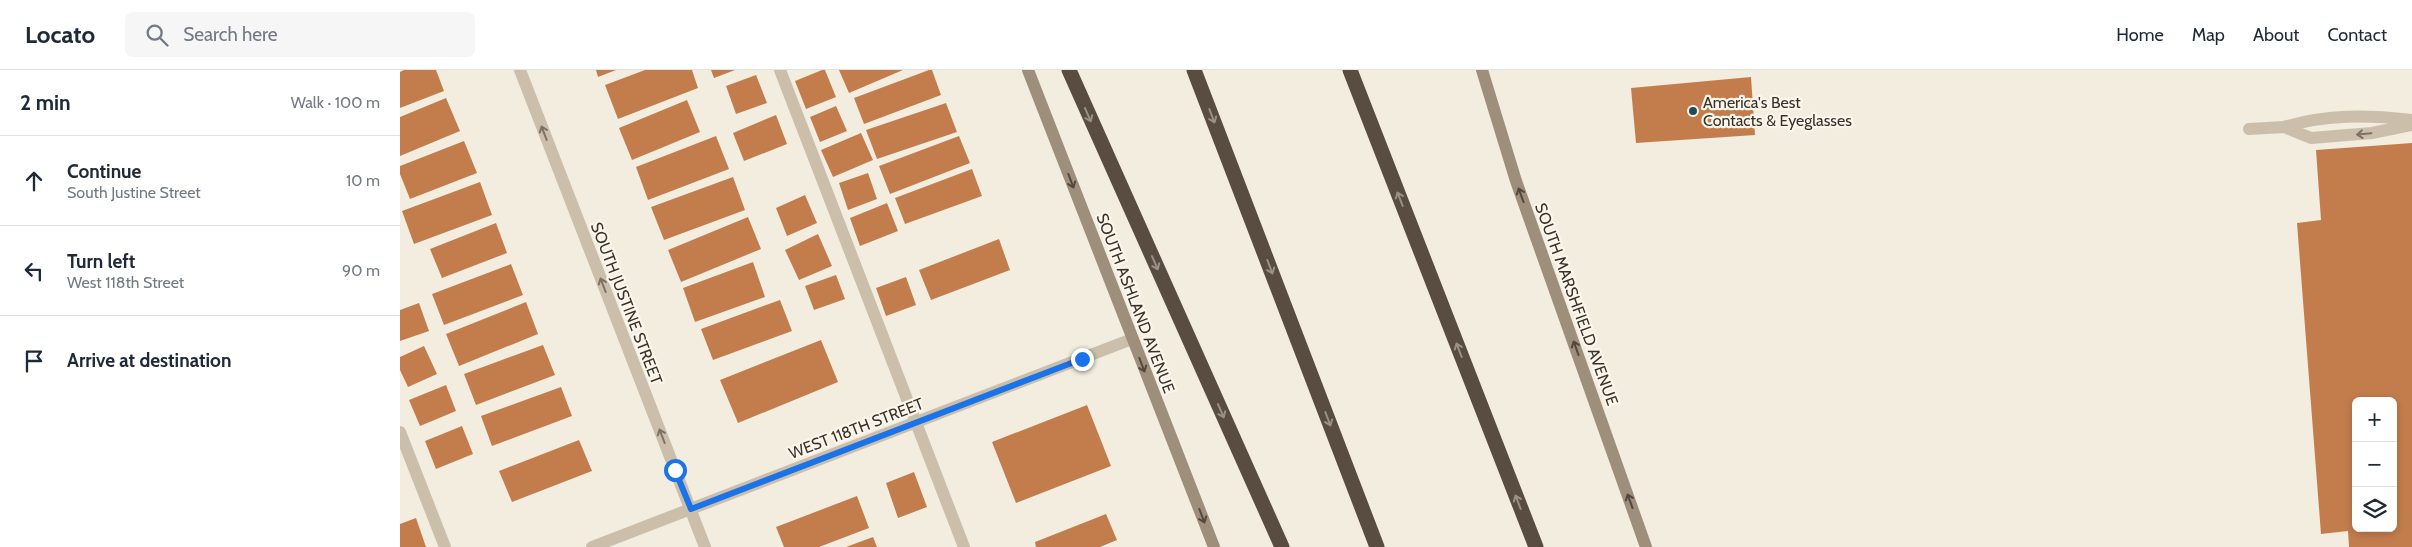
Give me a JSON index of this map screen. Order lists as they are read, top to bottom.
{
  "streets": {
    "main road": ["SOUTH ASHLAND AVENUE", "SOUTH MARSHFIELD AVENUE"],
    "street": ["SOUTH JUSTINE STREET", "WEST 118TH STREET"]
  },
  "crossings": [
    ["SOUTH JUSTINE STREET", "WEST 118TH STREET"],
    ["SOUTH ASHLAND AVENUE", "WEST 118TH STREET"]
  ],
  "one_way": ["SOUTH JUSTINE STREET", "SOUTH ASHLAND AVENUE", "SOUTH MARSHFIELD AVENUE"],
  "places": ["America's Best Contacts & Eyeglasses"],
  "page": {
    "header": "Locato",
    "search": "Search here",
    "nav": [
      "Home",
      "Map",
      "About",
      "Contact"
    ],
    "heading": ["2 min", "Walk · 100 m"],
    "list": [
      ["Continue", "South Justine Street", "10 m"],
      ["Turn left", "West 118th Street", "90 m"],
      "Arrive at destination"
    ],
    "map_buttons": ["+", "−"]
  }
}
